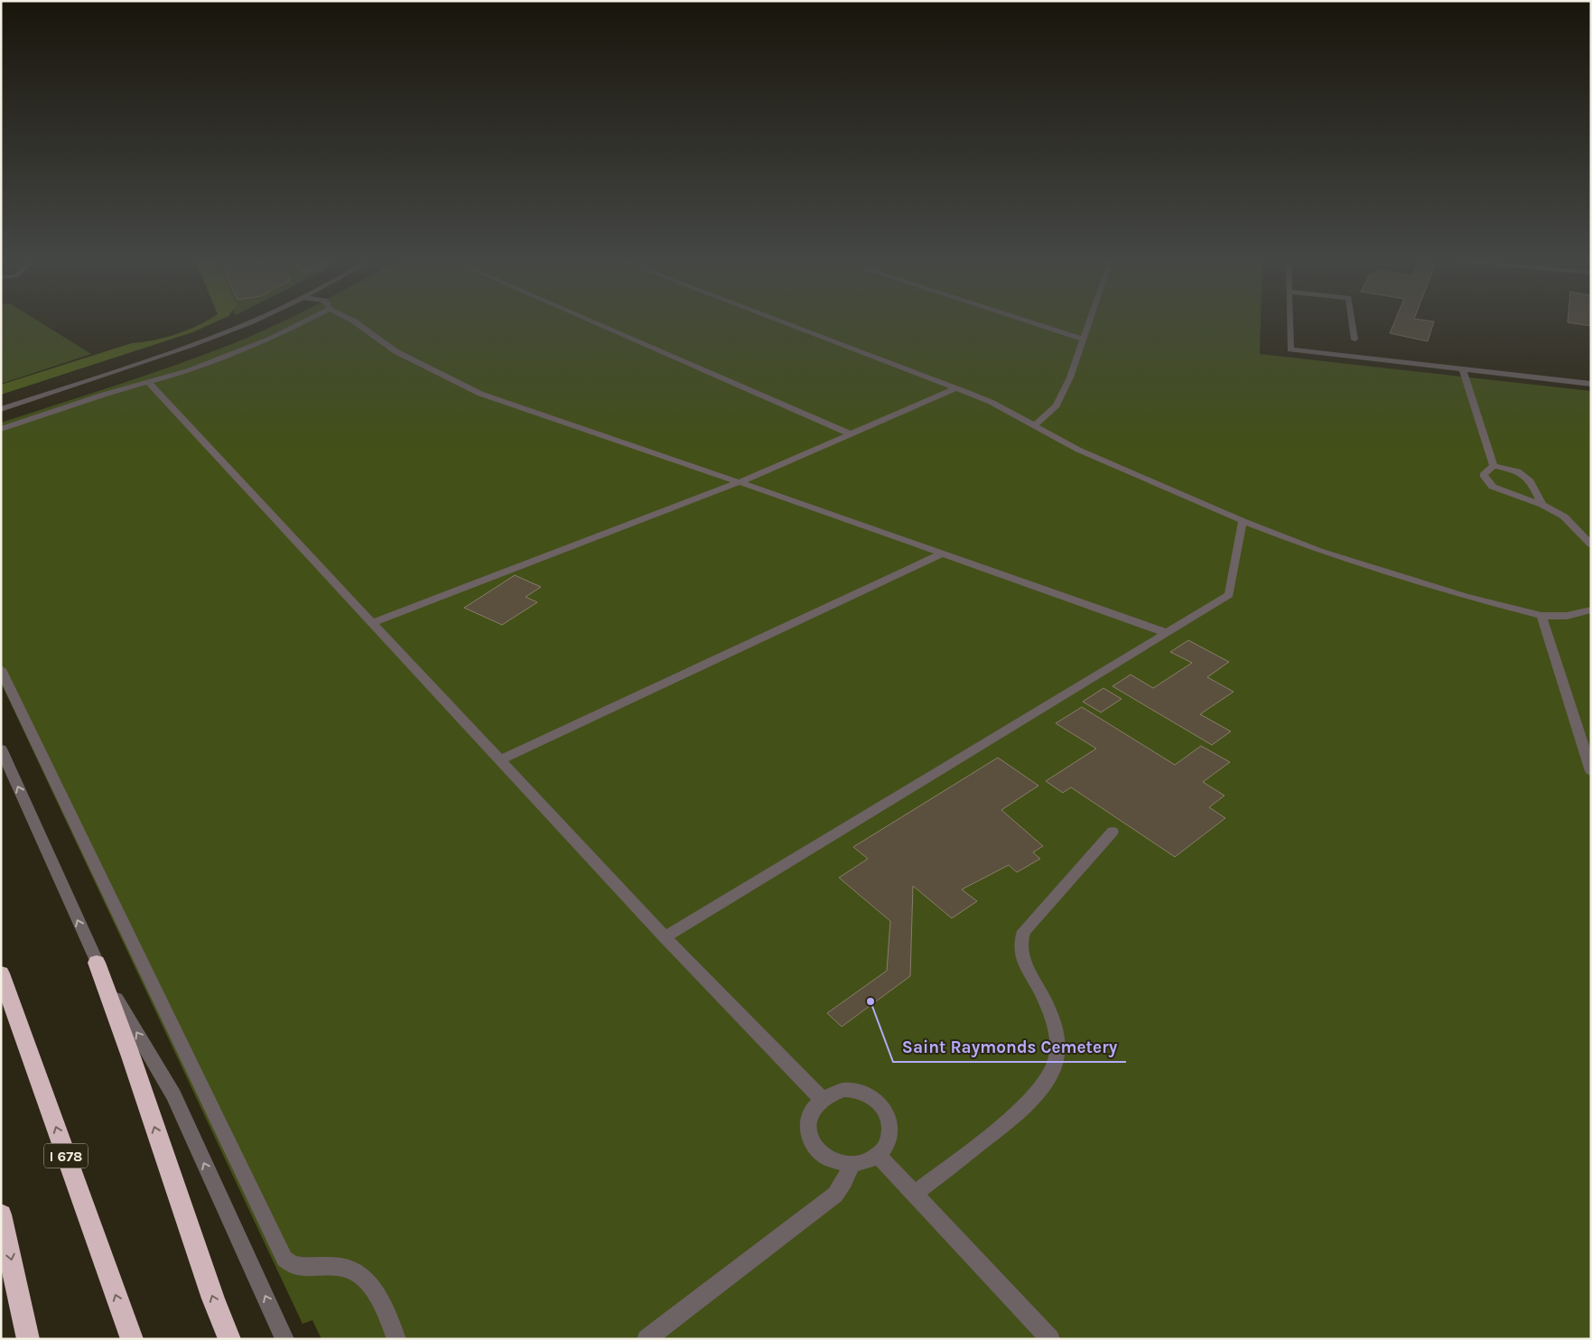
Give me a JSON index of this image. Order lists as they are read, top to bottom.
{
  "streets": {
    "highway": ["I 678"]
  },
  "places": ["Saint Raymonds Cemetery"]
}
